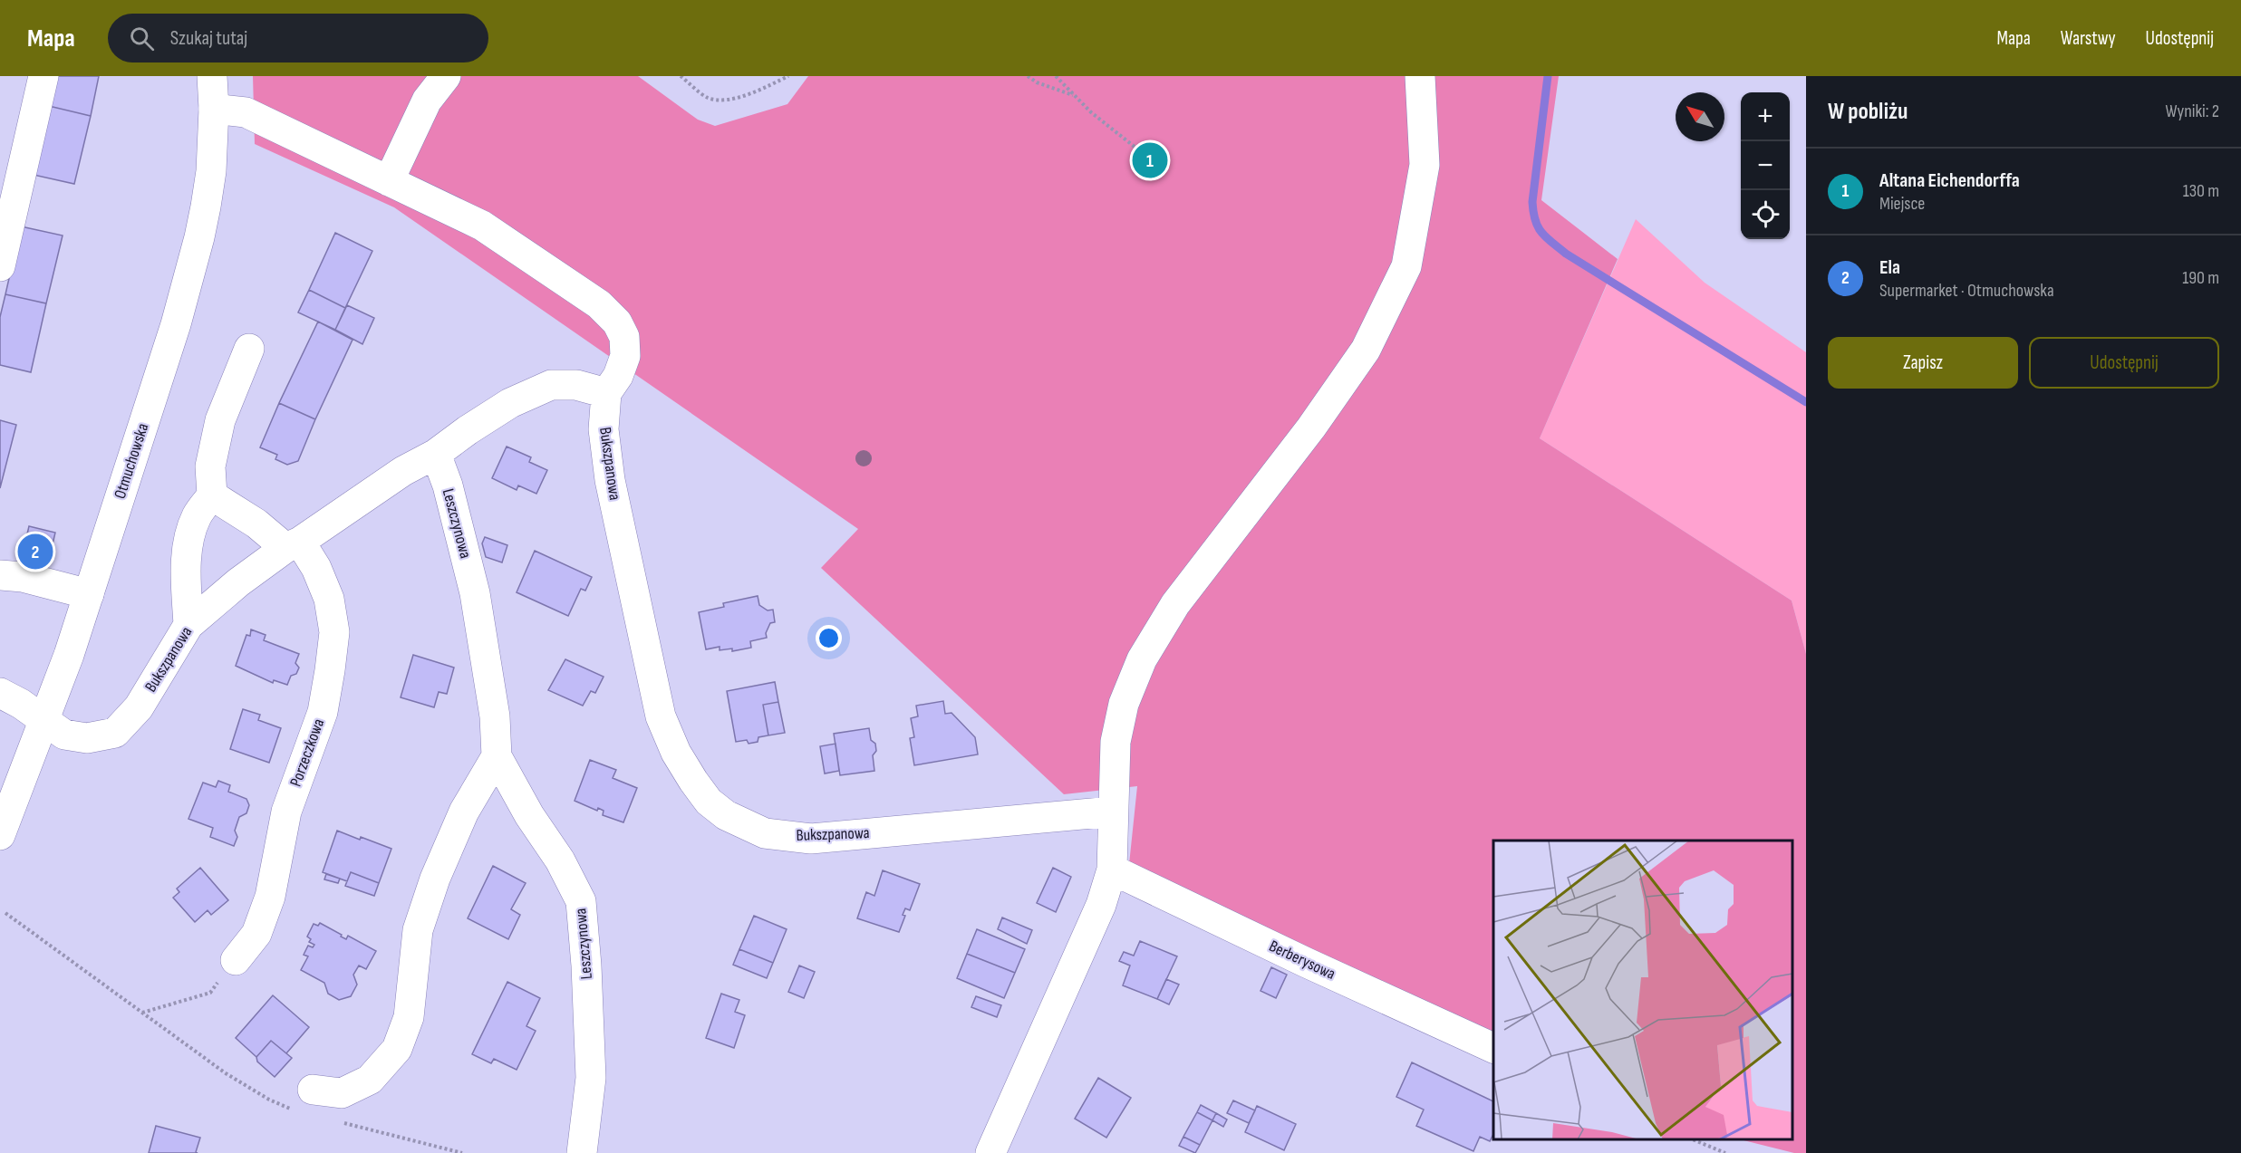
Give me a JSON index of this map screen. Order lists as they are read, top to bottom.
{
  "streets": {
    "street": [
      "Otmuchowska",
      "Bukszpanowa",
      "Leszczynowa",
      "Porzeczkowa",
      "Berberysowa"
    ]
  },
  "crossings": [
    ["Otmuchowska", "Bukszpanowa"],
    ["Bukszpanowa", "Leszczynowa"],
    ["Bukszpanowa", "Porzeczkowa"]
  ],
  "north": "top left",
  "page": {
    "header": "Mapa",
    "search": "Szukaj tutaj",
    "nav": ["Mapa", "Warstwy", "Udostępnij"],
    "heading": ["W pobliżu", "Wyniki: 2"],
    "map_buttons": ["+", "−"],
    "pins": ["1", "2"],
    "list": [
      {
        "mark": "1",
        "name": "Altana Eichendorffa",
        "note": "Miejsce",
        "value": "130 m"
      },
      {
        "mark": "2",
        "name": "Ela",
        "note": "Supermarket · Otmuchowska",
        "value": "190 m"
      }
    ],
    "buttons": ["Zapisz", "Udostępnij"]
  }
}
